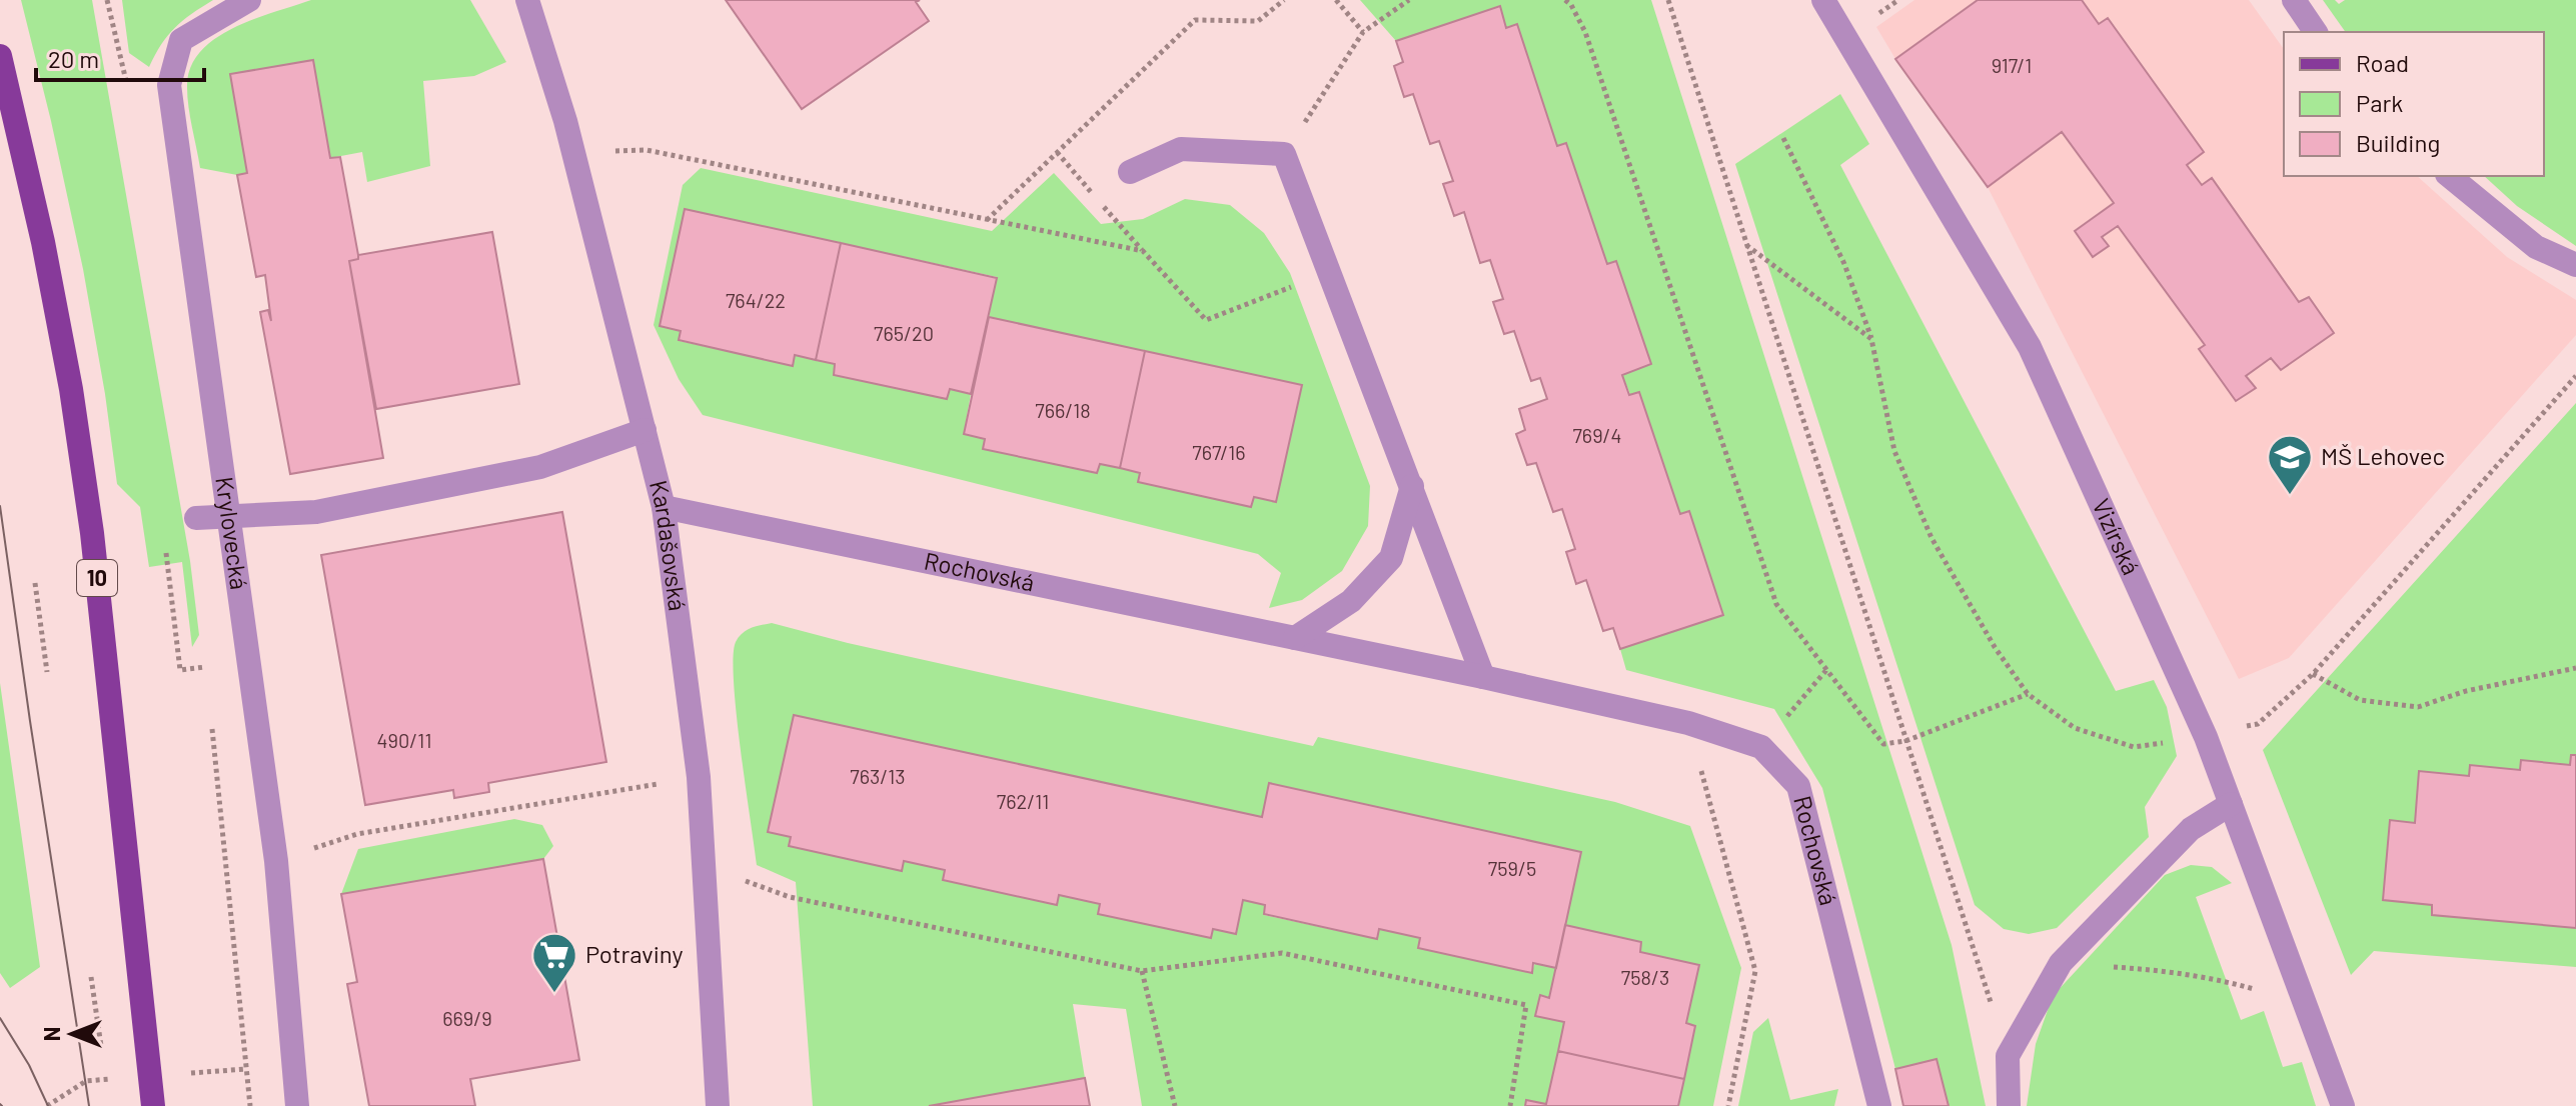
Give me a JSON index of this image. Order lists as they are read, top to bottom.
{
  "streets": {
    "main road": ["10"],
    "street": [
      "Krylovecká",
      "Vizírská",
      "Kardašovská",
      "Rochovská"
    ]
  },
  "crossings": [
    ["Kardašovská", "Rochovská"]
  ],
  "places": {
    "school or university": ["MŠ Lehovec"],
    "supermarket": ["Potraviny"]
  },
  "house_numbers": [
    "917/1",
    "764/22",
    "765/20",
    "766/18",
    "769/4",
    "767/16",
    "490/11",
    "763/13",
    "762/11",
    "759/5",
    "758/3",
    "669/9"
  ],
  "legend": ["Road", "Park", "Building"],
  "scale_bar": "20 m",
  "north": "left"
}
